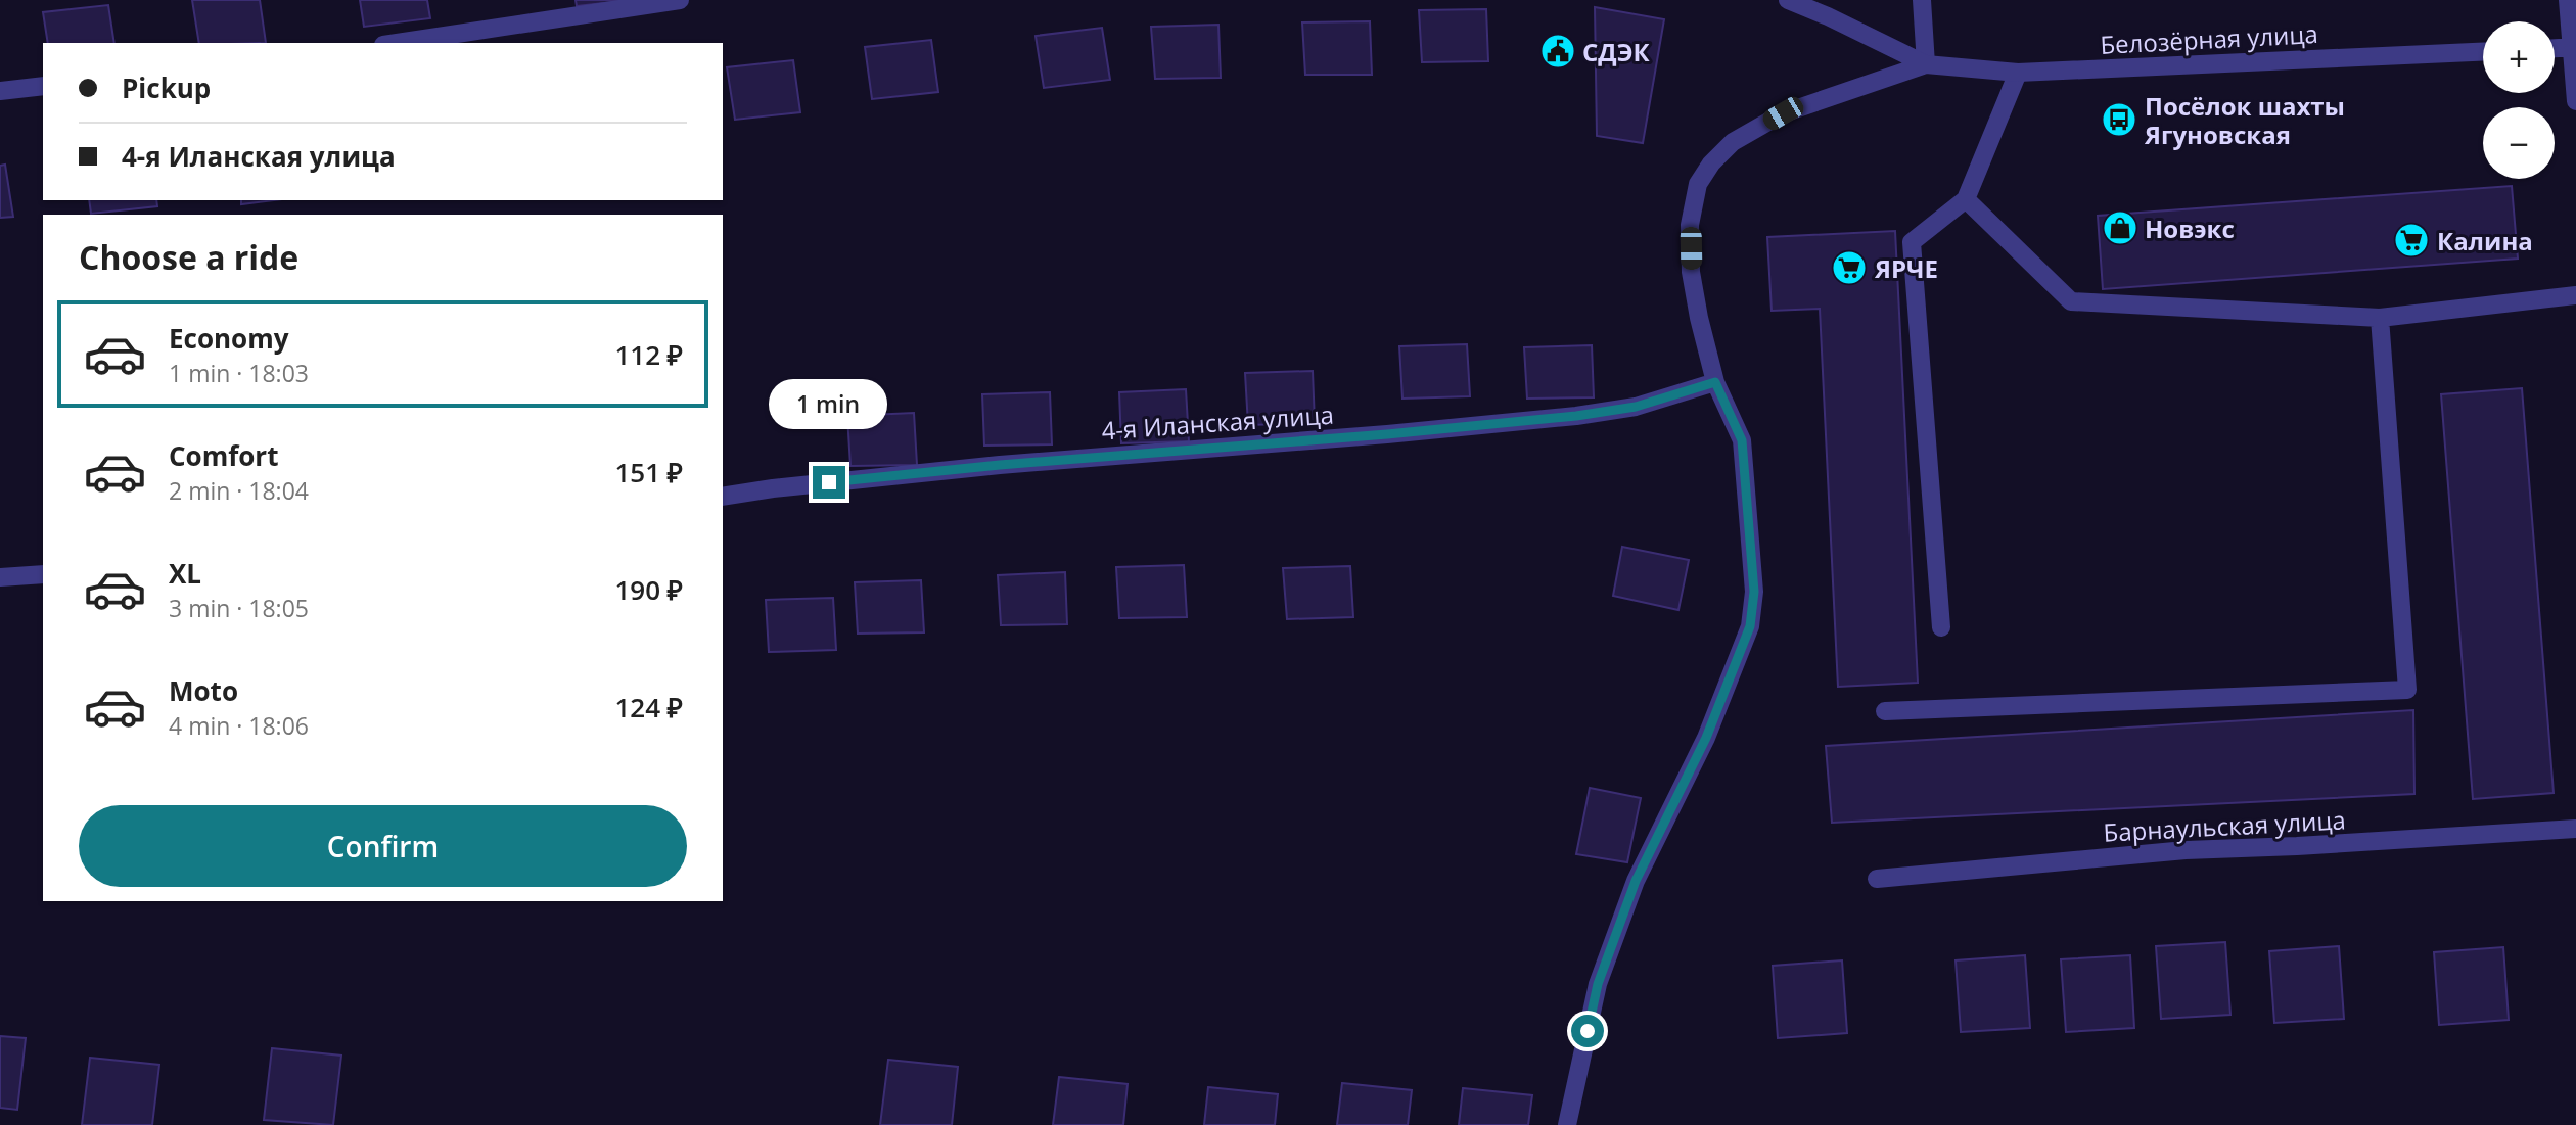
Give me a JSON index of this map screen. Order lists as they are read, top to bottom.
{
  "streets": {
    "street": ["Белозёрная улица", "4-я Иланская улица", "Барнаульская улица"]
  },
  "places": {
    "public building": ["СДЭК"],
    "bus stop": ["Посёлок шахты Ягуновская"],
    "shop": ["Новэкс"],
    "supermarket": ["Калина", "ЯРЧЕ"]
  },
  "page": {
    "map_buttons": ["+", "−"],
    "banner": ["Pickup", "4-я Иланская улица"],
    "heading": "Choose a ride",
    "list": [
      {
        "name": "Economy",
        "note": "1 min · 18:03",
        "value": "112 ₽"
      },
      {
        "name": "Comfort",
        "note": "2 min · 18:04",
        "value": "151 ₽"
      },
      {
        "name": "XL",
        "note": "3 min · 18:05",
        "value": "190 ₽"
      },
      {
        "name": "Moto",
        "note": "4 min · 18:06",
        "value": "124 ₽"
      }
    ],
    "bubble": "1 min",
    "buttons": "Confirm"
  }
}
